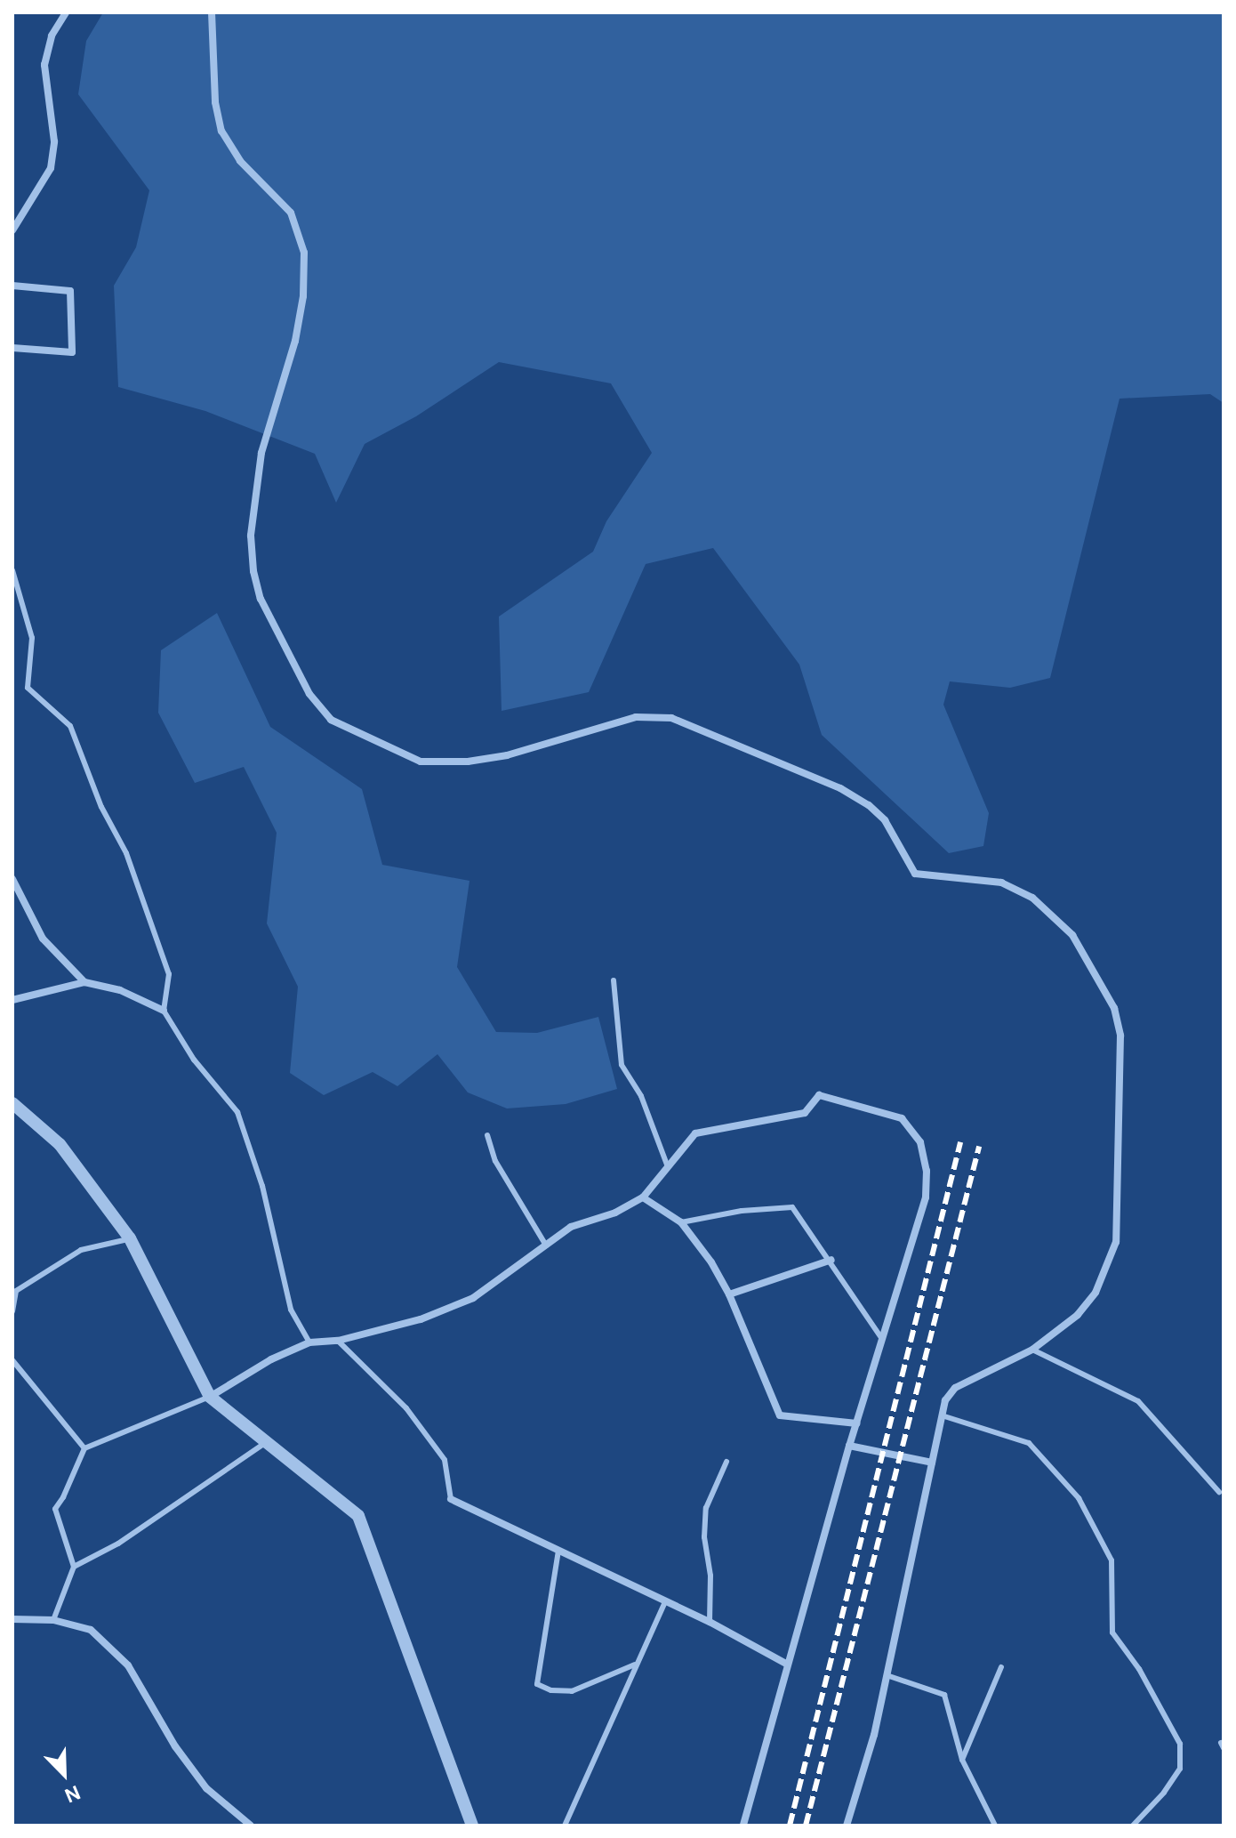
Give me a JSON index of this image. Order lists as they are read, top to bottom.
{
  "north": "bottom right"
}
